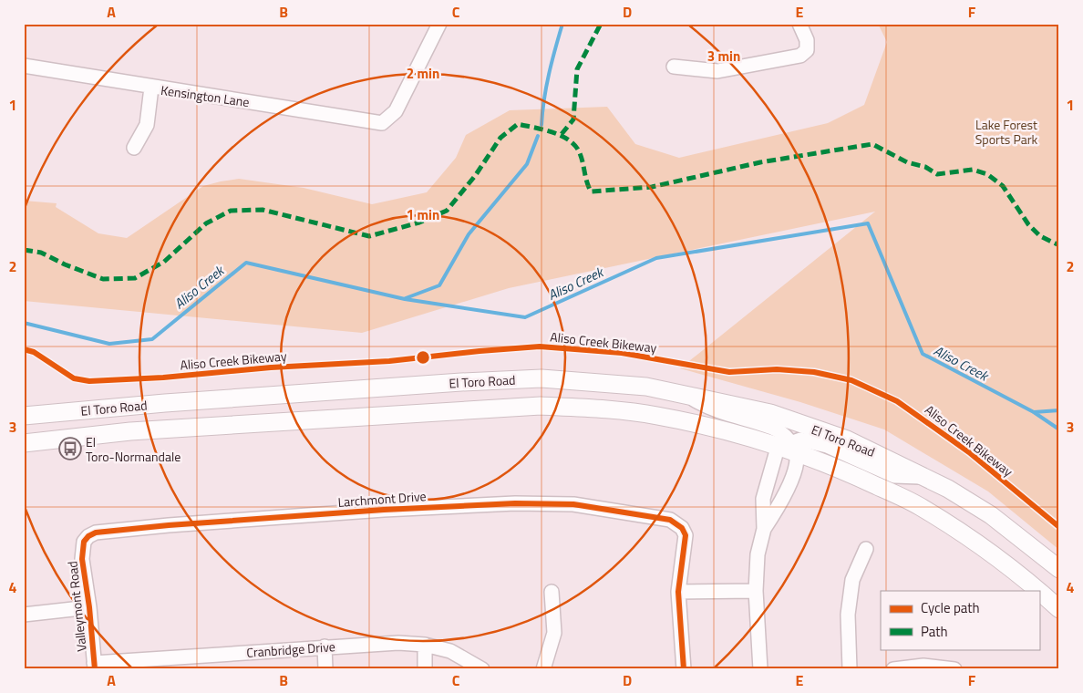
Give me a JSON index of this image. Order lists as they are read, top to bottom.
{
  "streets": {
    "main road": ["El Toro Road"],
    "street": [
      "Kensington Lane",
      "Larchmont Drive",
      "Valleymont Road",
      "Cranbridge Drive"
    ],
    "cycle path": ["Aliso Creek Bikeway"]
  },
  "crossings": [
    ["Larchmont Drive", "Valleymont Road"],
    ["Valleymont Road", "Cranbridge Drive"]
  ],
  "water": ["Aliso Creek"],
  "parks": ["Lake Forest Sports Park"],
  "places": {
    "bus stop": ["El Toro-Normandale"]
  },
  "legend": ["Cycle path", "Path"],
  "grid": {
    "columns": [
      "A",
      "B",
      "C",
      "D",
      "E",
      "F"
    ],
    "rows": [
      "1",
      "2",
      "3",
      "4"
    ]
  },
  "rings": ["3 min", "2 min", "1 min"]
}
